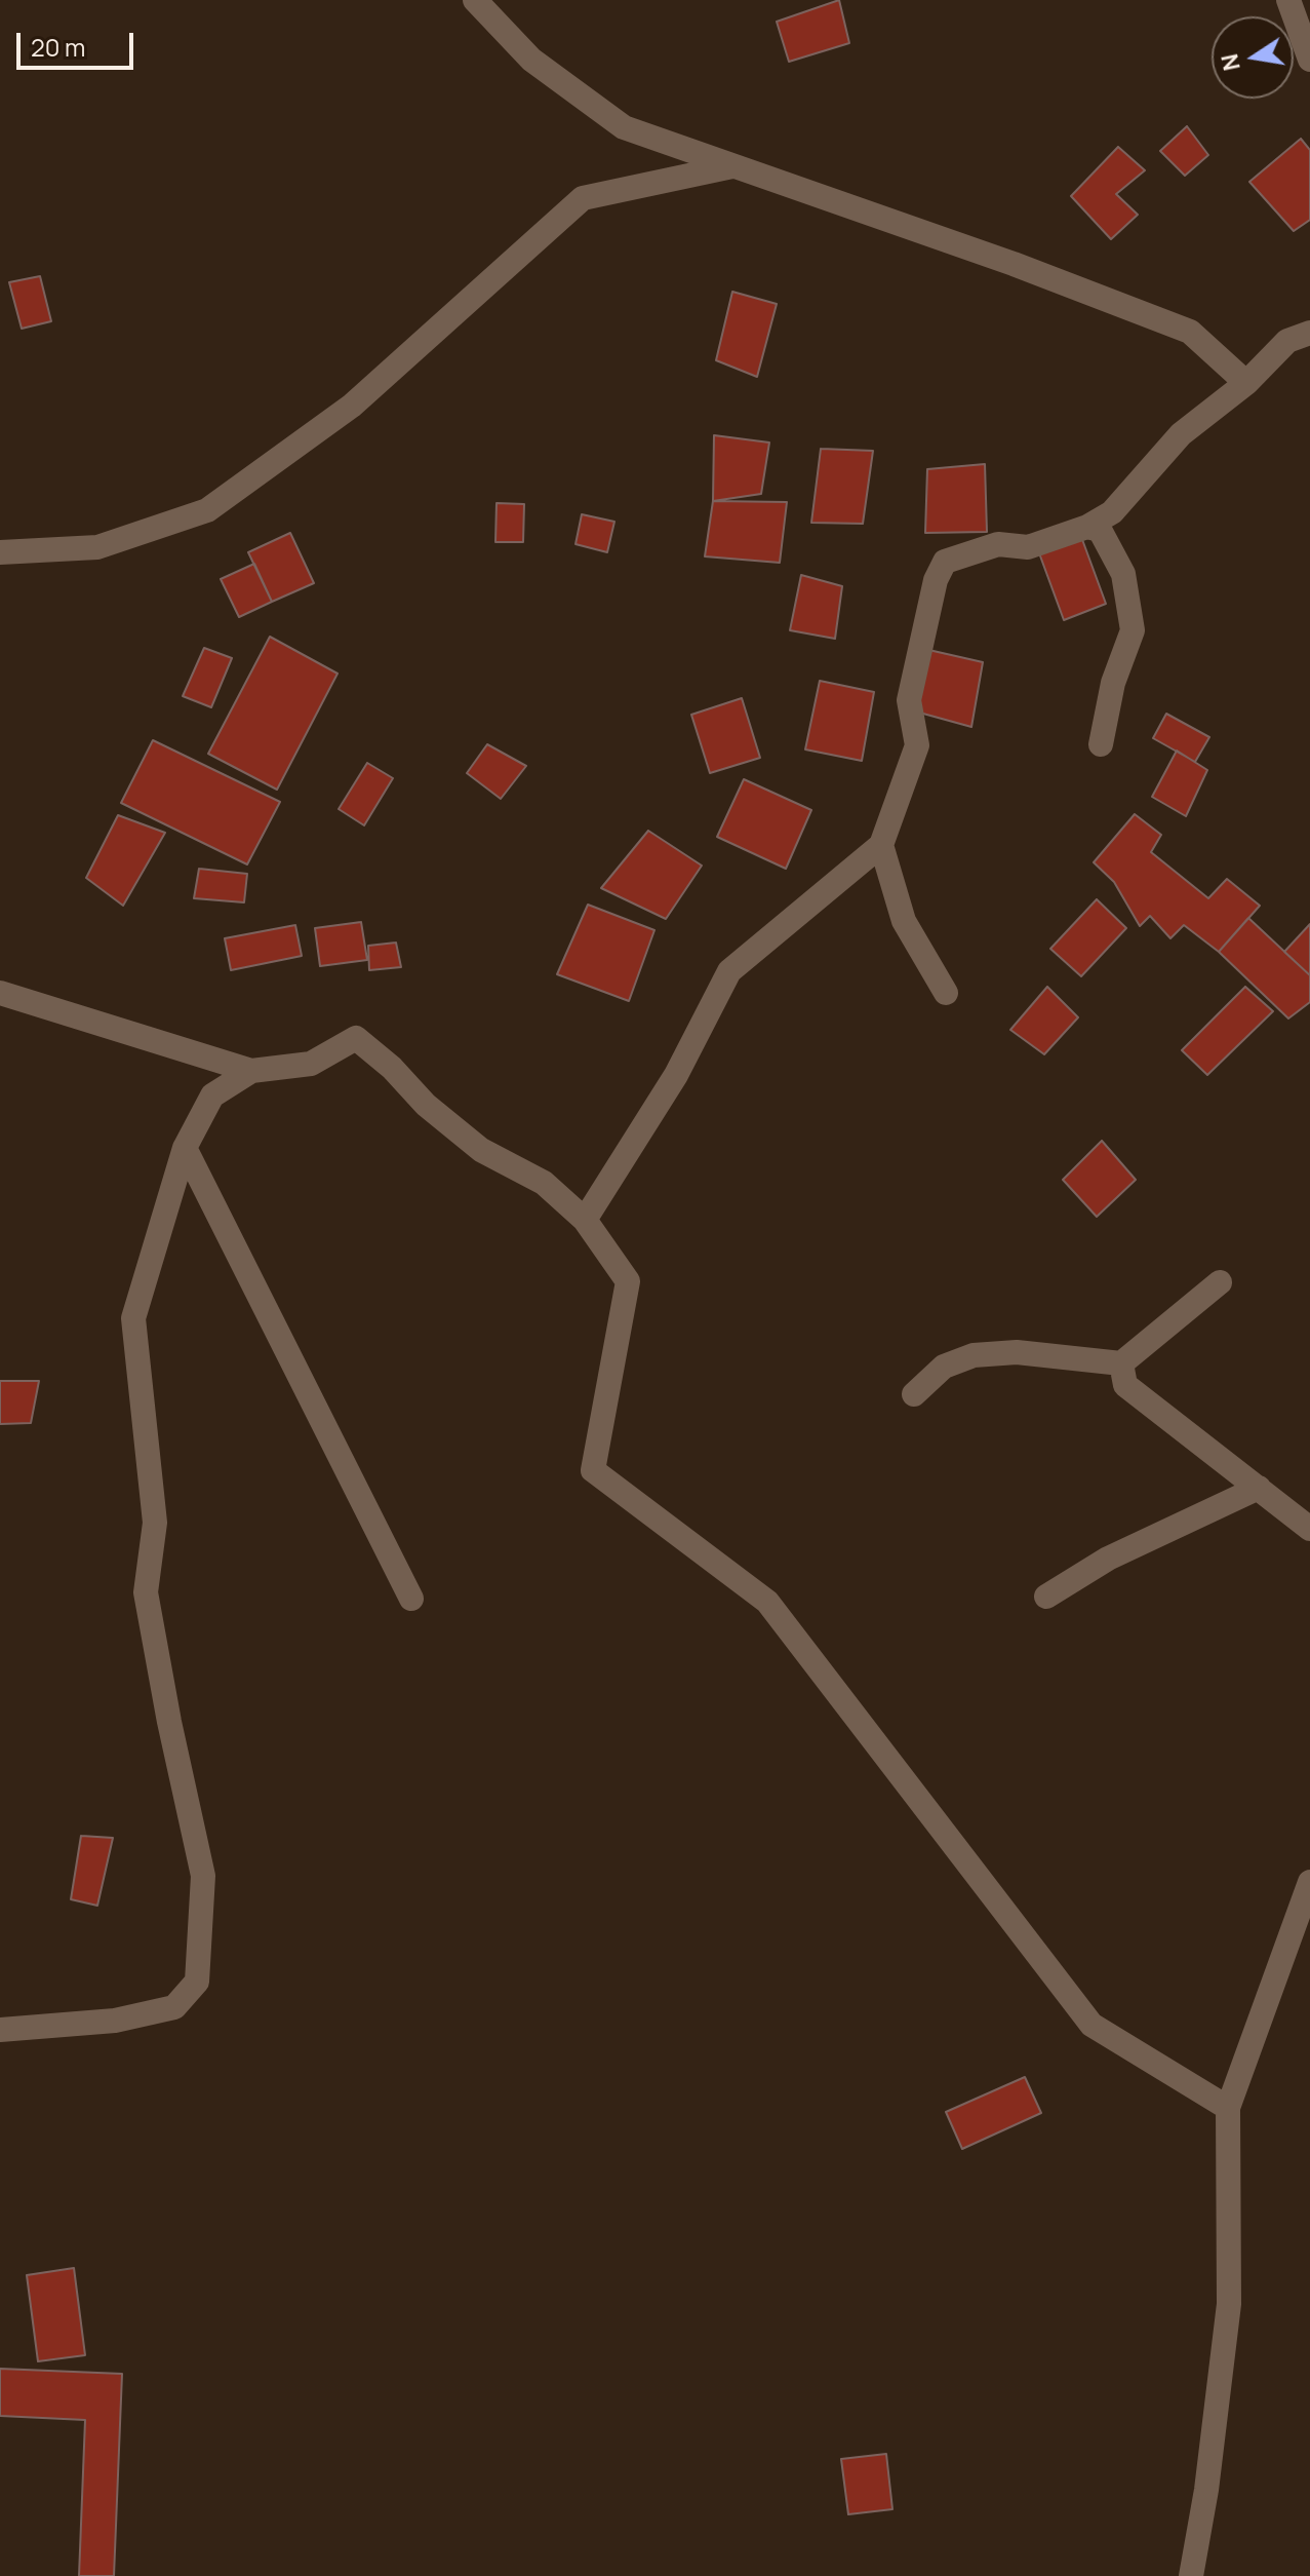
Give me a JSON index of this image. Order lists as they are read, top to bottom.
{
  "scale_bar": "20 m",
  "north": "left"
}
